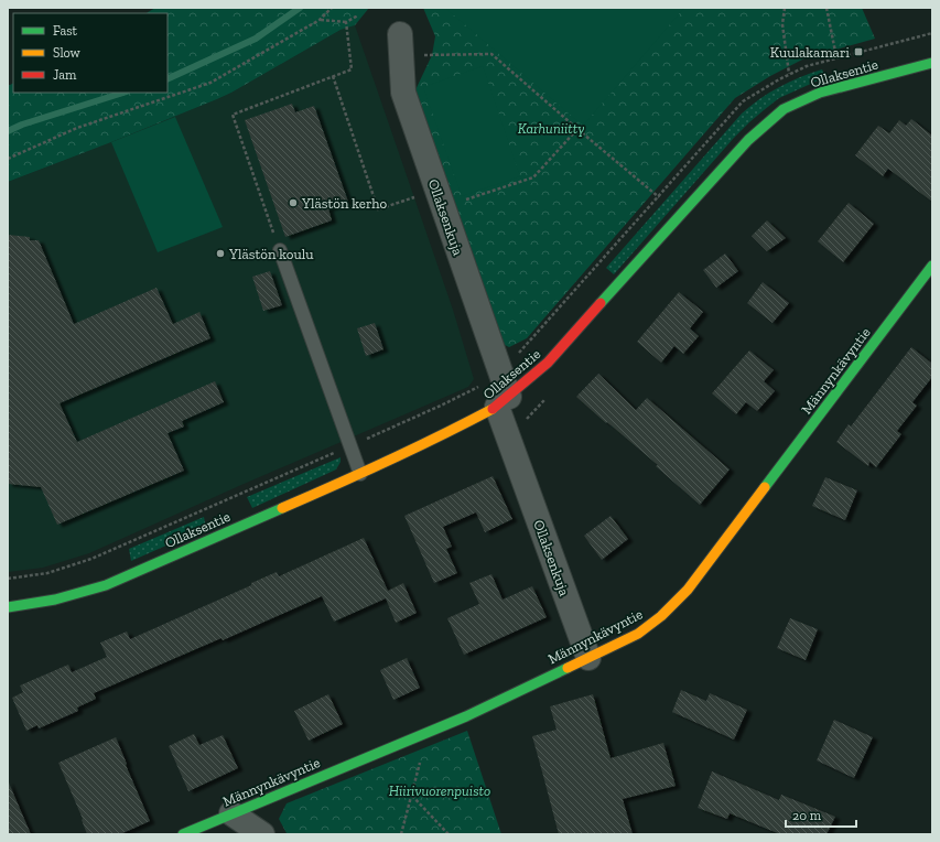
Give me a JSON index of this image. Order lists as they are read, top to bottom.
{
  "streets": {
    "street": ["Ollaksentie", "Ollaksenkuja", "Männynkävyntie"]
  },
  "crossings": [
    ["Ollaksentie", "Ollaksenkuja"],
    ["Ollaksenkuja", "Männynkävyntie"]
  ],
  "parks": ["Karhuniitty", "Hiirivuorenpuisto"],
  "places": {
    "transit": ["Kuulakamari"],
    "other": ["Ylästön kerho", "Ylästön koulu"]
  },
  "legend": ["Fast", "Slow", "Jam"],
  "scale_bar": "20 m"
}
